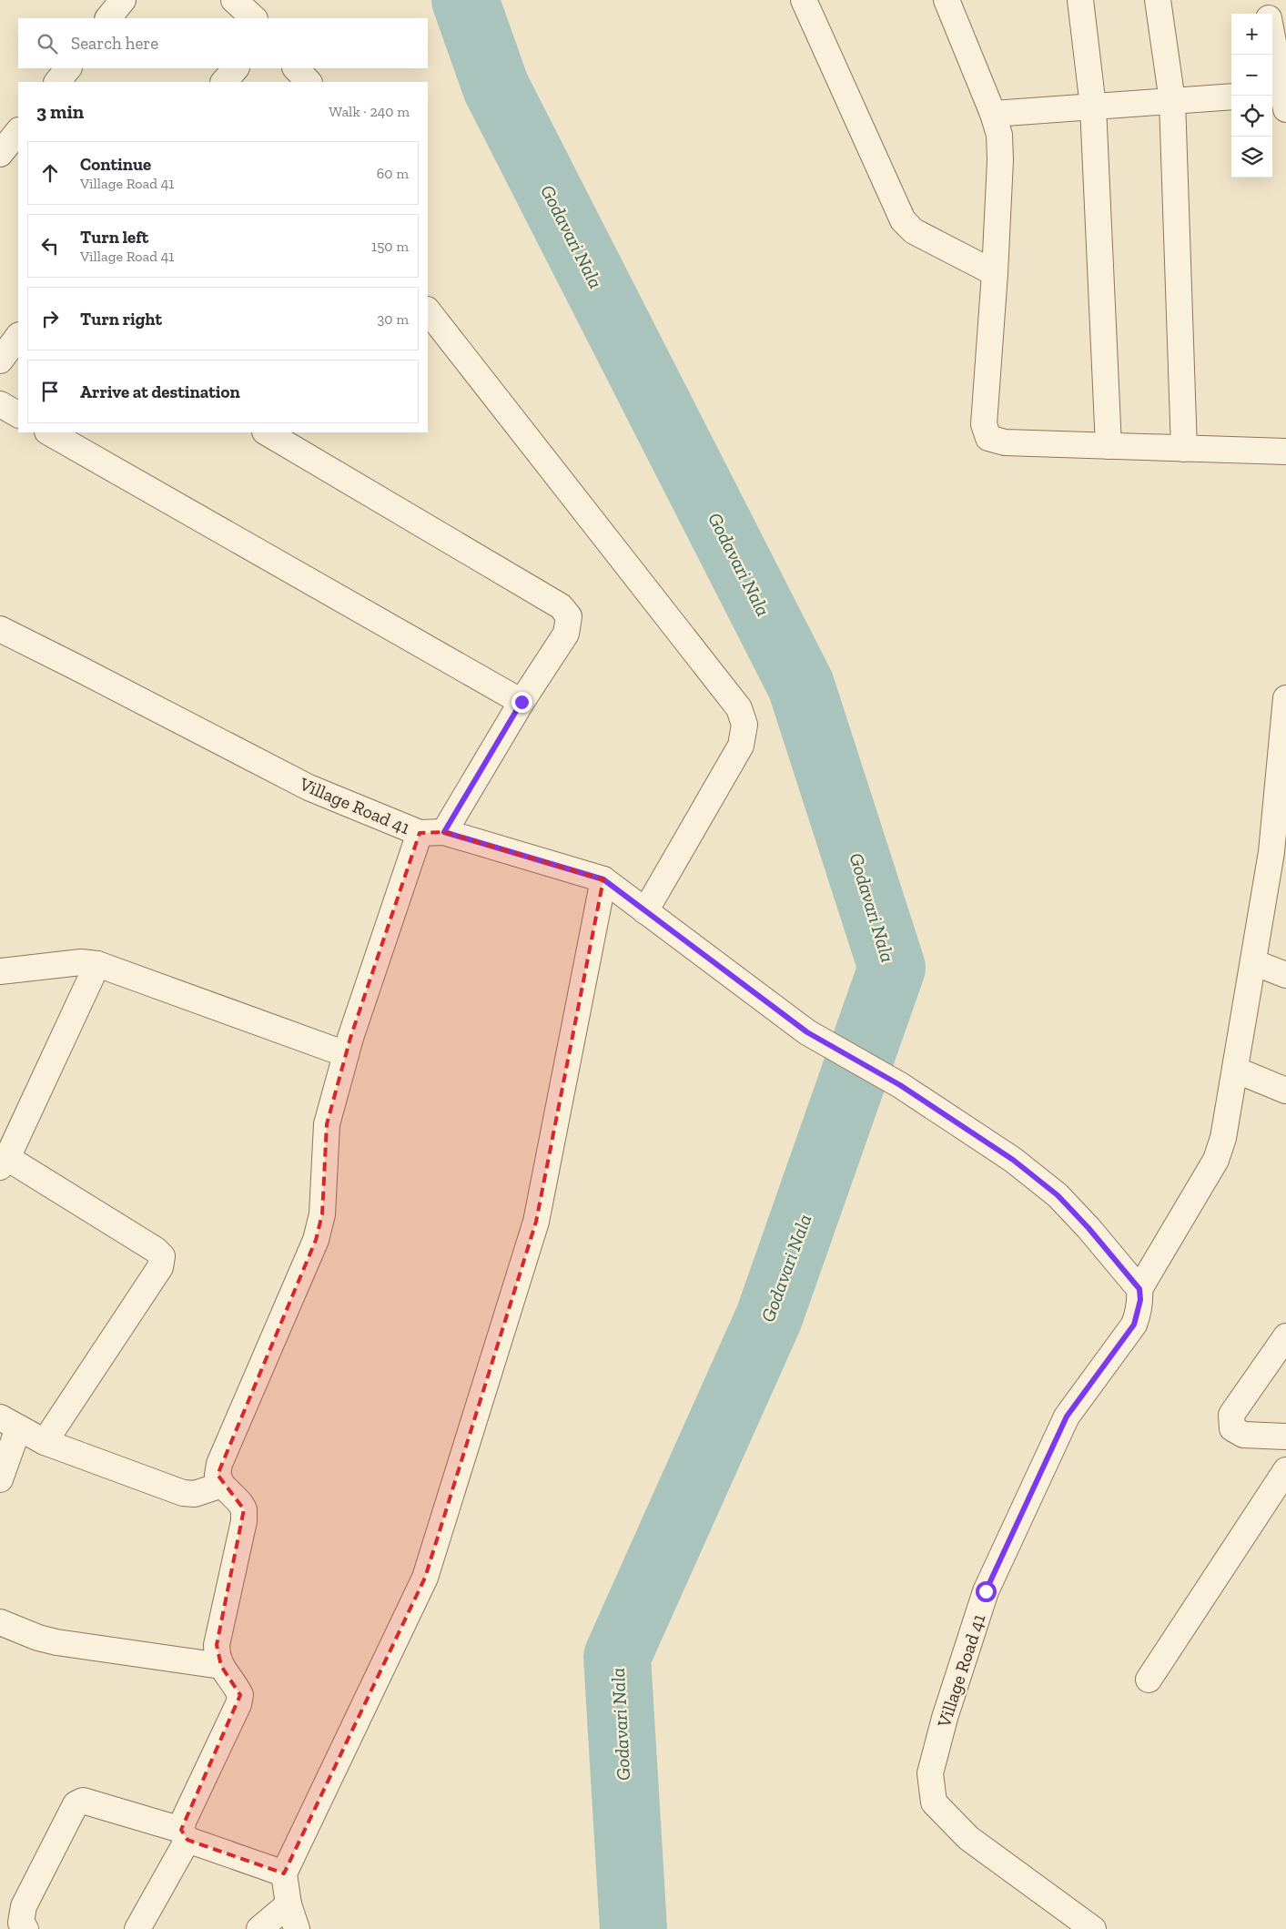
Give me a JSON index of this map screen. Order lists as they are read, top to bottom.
{
  "streets": {
    "street": ["Village Road 41"]
  },
  "water": ["Godavari Nala"],
  "page": {
    "map_buttons": ["+", "−"],
    "search": "Search here",
    "heading": ["3 min", "Walk · 240 m"],
    "list": [
      ["Continue", "Village Road 41", "60 m"],
      ["Turn left", "Village Road 41", "150 m"],
      ["Turn right", "30 m"],
      "Arrive at destination"
    ]
  }
}
